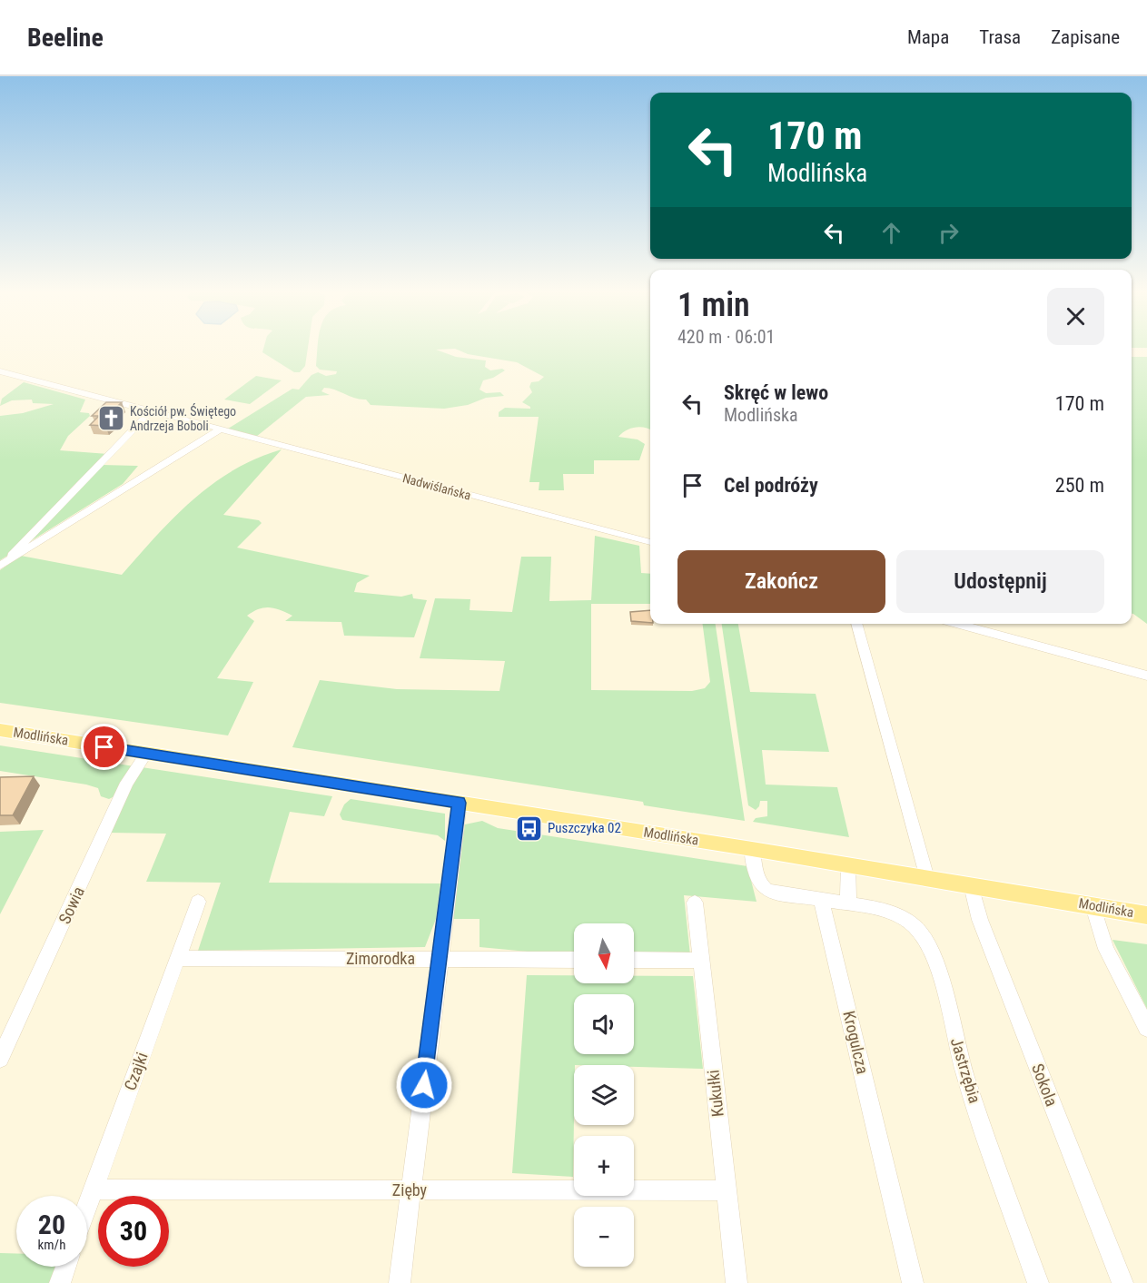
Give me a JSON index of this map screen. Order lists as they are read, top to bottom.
{
  "streets": {
    "main road": ["Modlińska"],
    "street": [
      "Nadwiślańska",
      "Sowia",
      "Zimorodka",
      "Krogulcza",
      "Jastrzębia",
      "Czajki",
      "Sokola",
      "Kukułki",
      "Zięby"
    ]
  },
  "crossings": [
    ["Modlińska", "Sowia"],
    ["Modlińska", "Sokola"],
    ["Zimorodka", "Czajki"],
    ["Krogulcza", "Jastrzębia"],
    ["Czajki", "Zięby"],
    ["Kukułki", "Zięby"]
  ],
  "places": {
    "church": ["Kościół pw. Świętego Andrzeja Boboli"],
    "bus stop": ["Puszczyka 02"]
  },
  "north": "bottom",
  "page": {
    "header": "Beeline",
    "nav": ["Mapa", "Trasa", "Zapisane"],
    "turn": ["170 m", "Modlińska"],
    "heading": ["1 min", "420 m · 06:01"],
    "list": [
      {
        "name": "Skręć w lewo",
        "note": "Modlińska",
        "value": "170 m"
      },
      {
        "name": "Cel podróży",
        "value": "250 m"
      }
    ],
    "buttons": ["Zakończ", "Udostępnij"],
    "map_buttons": ["+", "−"],
    "speed": "20 km/h",
    "limit": "30"
  }
}
